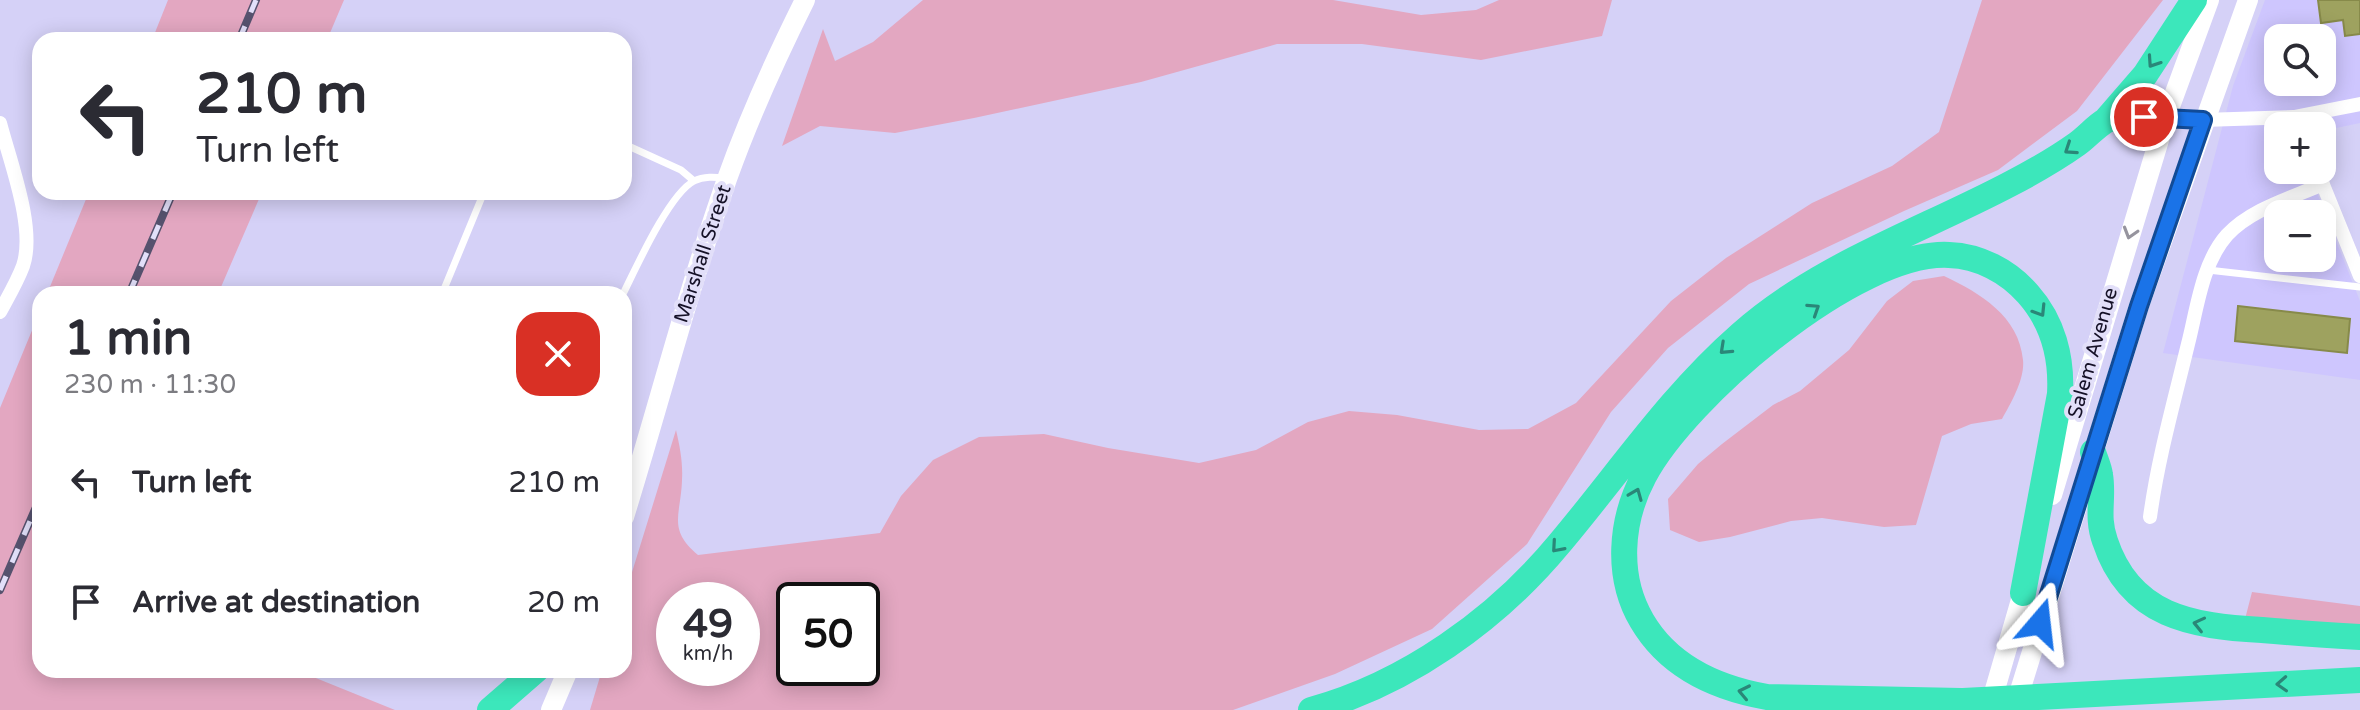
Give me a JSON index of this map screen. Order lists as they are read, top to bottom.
{
  "streets": {
    "main road": ["Marshall Street", "Salem Avenue"]
  },
  "page": {
    "map_buttons": ["+", "−"],
    "turn": ["210 m", "Turn left"],
    "heading": ["1 min", "230 m · 11:30"],
    "list": [
      {
        "name": "Turn left",
        "value": "210 m"
      },
      {
        "name": "Arrive at destination",
        "value": "20 m"
      }
    ],
    "speed": "49 km/h",
    "limit": "50"
  }
}
